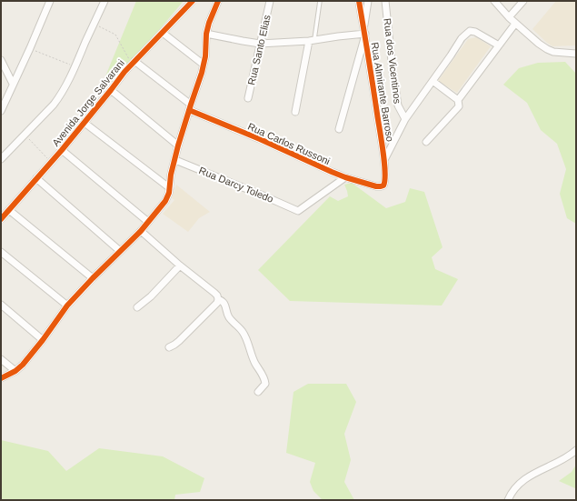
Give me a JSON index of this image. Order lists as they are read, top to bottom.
{
  "streets": {
    "street": [
      "Rua Santo Elias",
      "Rua dos Vicentinos",
      "Rua Almirante Barroso",
      "Avenida Jorge Salvarani",
      "Rua Carlos Russoni",
      "Rua Darcy Toledo"
    ]
  },
  "crossings": [
    ["Rua Almirante Barroso", "Rua Carlos Russoni"],
    ["Avenida Jorge Salvarani", "Rua Carlos Russoni"],
    ["Rua Carlos Russoni", "Rua Darcy Toledo"]
  ]
}
